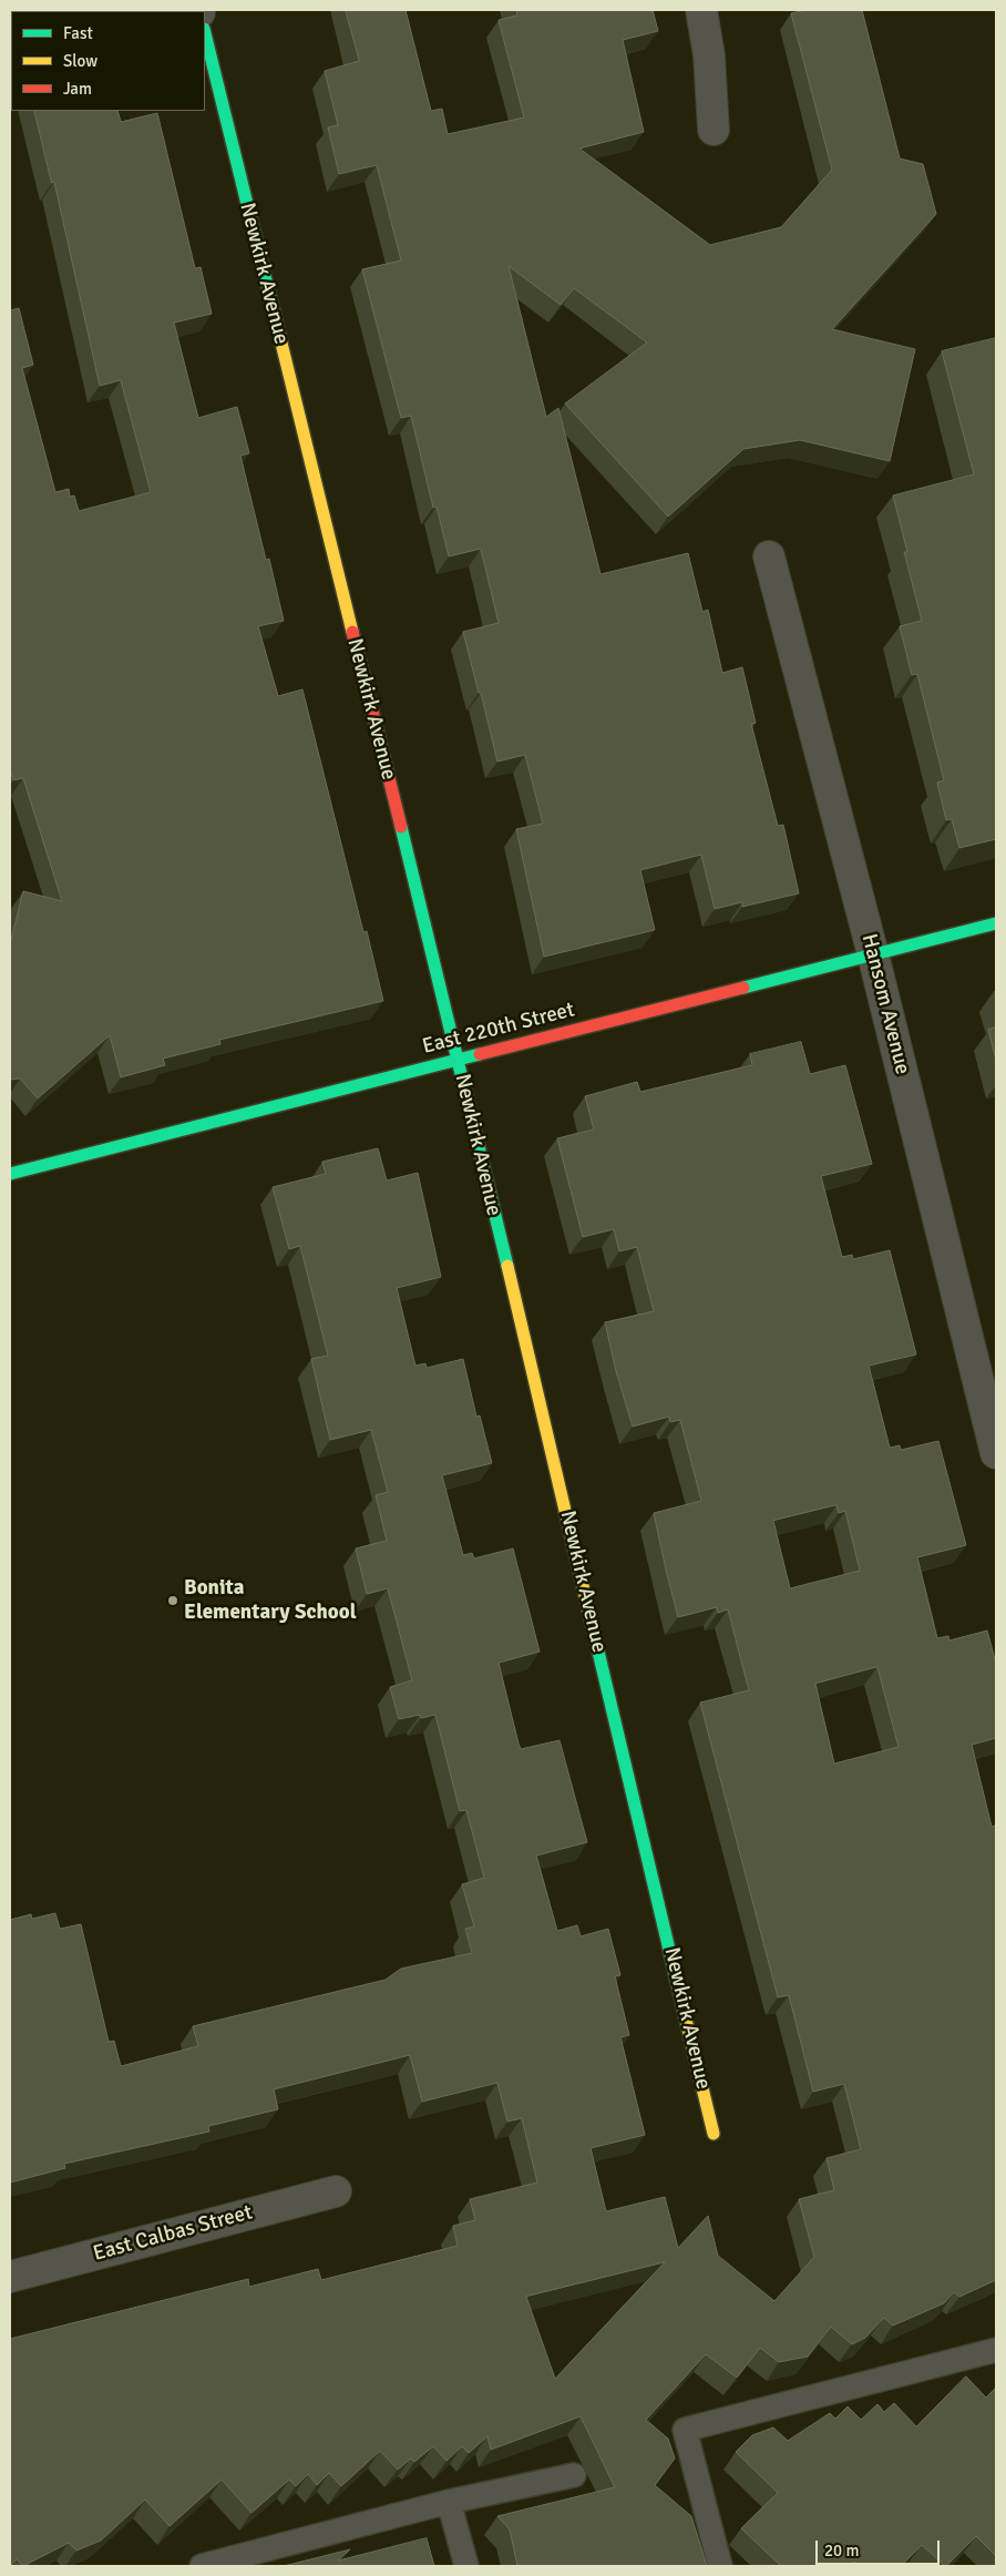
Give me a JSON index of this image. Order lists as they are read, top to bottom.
{
  "streets": {
    "street": [
      "Newkirk Avenue",
      "Hansom Avenue",
      "East 220th Street",
      "East Calbas Street"
    ]
  },
  "crossings": [
    ["Newkirk Avenue", "East 220th Street"],
    ["Hansom Avenue", "East 220th Street"]
  ],
  "places": ["Bonita Elementary School"],
  "legend": ["Fast", "Slow", "Jam"],
  "scale_bar": "20 m"
}
